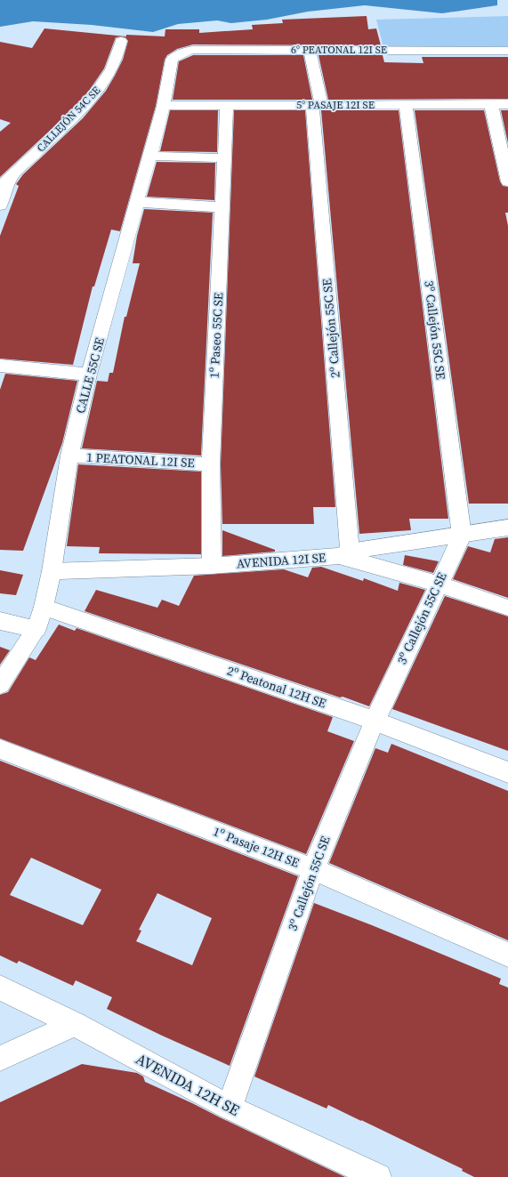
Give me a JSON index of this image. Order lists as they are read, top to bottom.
{
  "streets": {
    "street": [
      "6° PEATONAL 12I SE",
      "5° PASAJE 12I SE",
      "CALLEJÓN 54C SE",
      "2º Callejón 55C SE",
      "3º Callejón 55C SE",
      "1º Paseo 55C SE",
      "CALLE 55C SE",
      "1 PEATONAL 12I SE",
      "AVENIDA 12I SE",
      "2º Peatonal 12H SE",
      "1º Pasaje 12H SE",
      "AVENIDA 12H SE"
    ]
  },
  "crossings": [
    ["6° PEATONAL 12I SE", "2º Callejón 55C SE"],
    ["6° PEATONAL 12I SE", "CALLE 55C SE"],
    ["5° PASAJE 12I SE", "2º Callejón 55C SE"],
    ["5° PASAJE 12I SE", "3º Callejón 55C SE"],
    ["5° PASAJE 12I SE", "1º Paseo 55C SE"],
    ["5° PASAJE 12I SE", "CALLE 55C SE"],
    ["2º Callejón 55C SE", "AVENIDA 12I SE"],
    ["3º Callejón 55C SE", "AVENIDA 12I SE"],
    ["3º Callejón 55C SE", "2º Peatonal 12H SE"],
    ["3º Callejón 55C SE", "1º Pasaje 12H SE"],
    ["3º Callejón 55C SE", "AVENIDA 12H SE"],
    ["1º Paseo 55C SE", "1 PEATONAL 12I SE"],
    ["1º Paseo 55C SE", "AVENIDA 12I SE"],
    ["CALLE 55C SE", "1 PEATONAL 12I SE"],
    ["CALLE 55C SE", "AVENIDA 12I SE"],
    ["CALLE 55C SE", "2º Peatonal 12H SE"]
  ]
}
